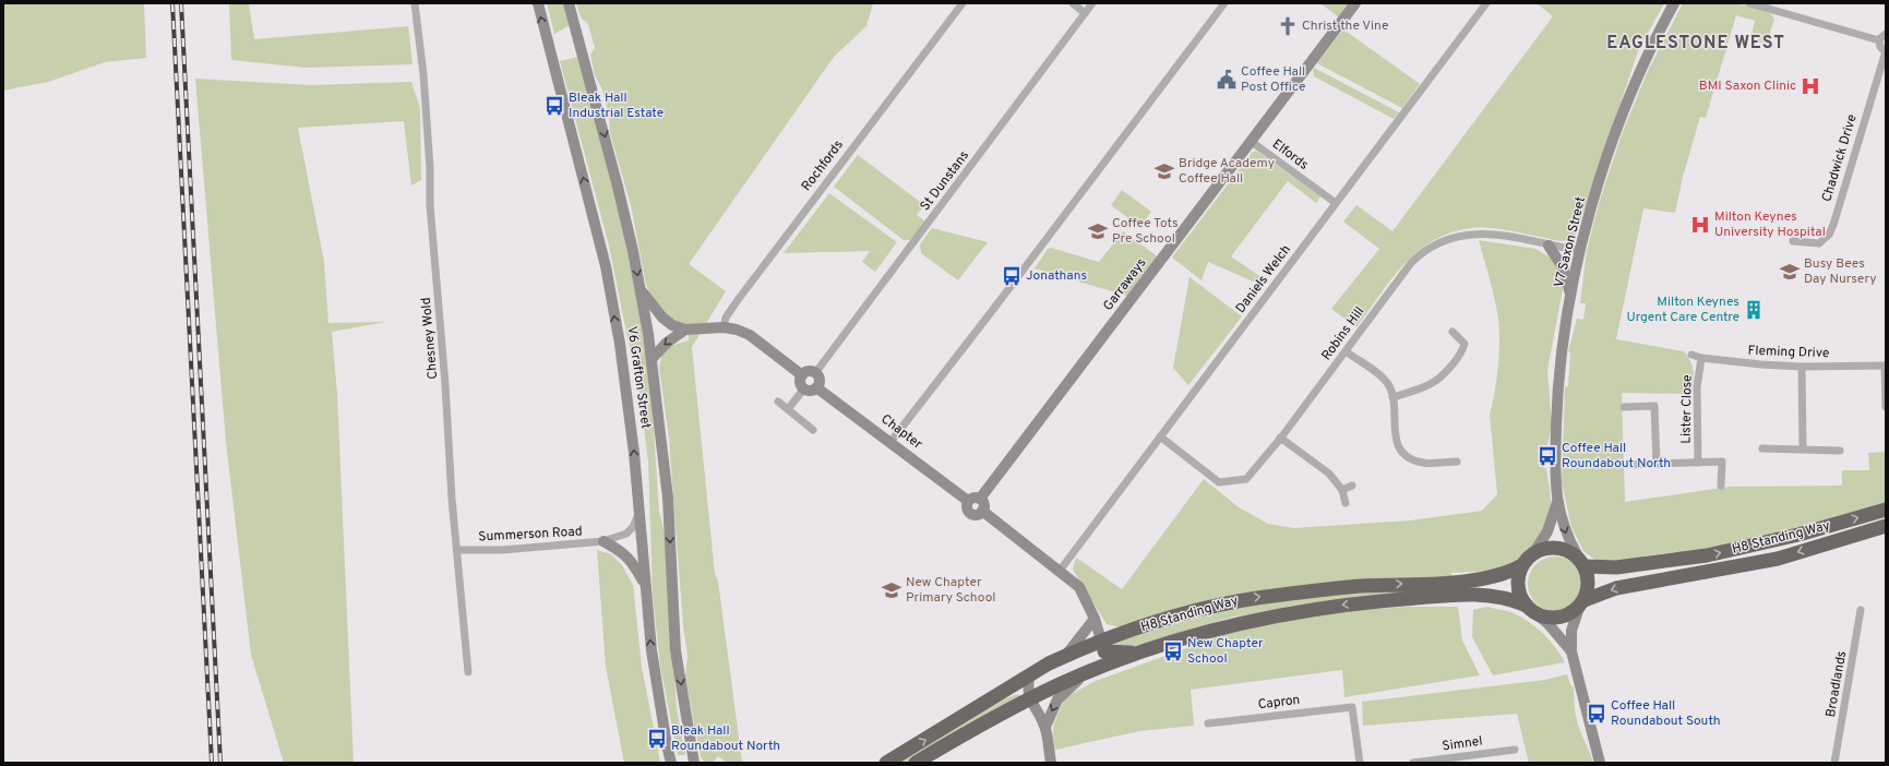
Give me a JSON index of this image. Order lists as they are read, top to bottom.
{
  "streets": {
    "highway": ["H8 Standing Way"],
    "street": [
      "Elfords",
      "Chadwick Drive",
      "Rochfords",
      "St Dunstans",
      "V7 Saxon Street",
      "Daniels Welch",
      "Garraways",
      "Robins Hill",
      "Chesney Wold",
      "Fleming Drive",
      "V6 Grafton Street",
      "Lister Close",
      "Chapter",
      "Summerson Road",
      "Broadlands",
      "Capron",
      "Simnel"
    ]
  },
  "crossings": [
    ["Elfords", "Daniels Welch"],
    ["Elfords", "Garraways"],
    ["St Dunstans", "Chapter"],
    ["V7 Saxon Street", "Robins Hill"],
    ["V7 Saxon Street", "H8 Standing Way"],
    ["Daniels Welch", "Robins Hill"],
    ["Garraways", "Chapter"],
    ["Chesney Wold", "Summerson Road"],
    ["Fleming Drive", "Lister Close"],
    ["V6 Grafton Street", "Summerson Road"]
  ],
  "districts": ["EAGLESTONE WEST"],
  "places": {
    "church": ["Christ the Vine"],
    "public building": ["Coffee Hall Post Office"],
    "hospital": ["BMI Saxon Clinic", "Milton Keynes University Hospital"],
    "bus stop": [
      "Bleak Hall Industrial Estate",
      "Jonathans",
      "Coffee Hall Roundabout North",
      "New Chapter School",
      "Coffee Hall Roundabout South",
      "Bleak Hall Roundabout North"
    ],
    "school or university": [
      "Bridge Academy Coffee Hall",
      "Coffee Tots Pre School",
      "Busy Bees Day Nursery",
      "New Chapter Primary School"
    ],
    "building": ["Milton Keynes Urgent Care Centre"]
  }
}
